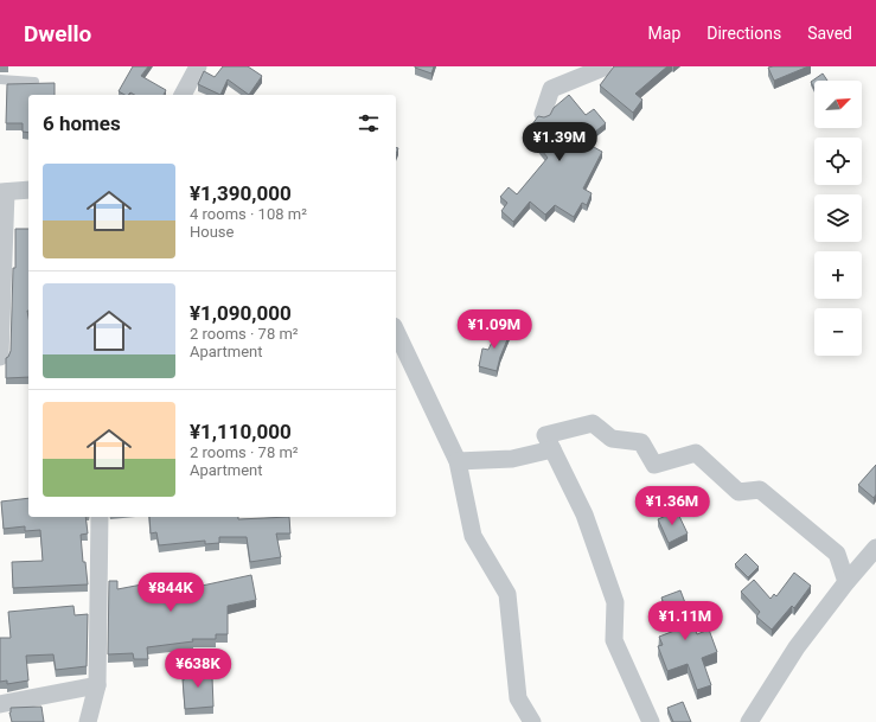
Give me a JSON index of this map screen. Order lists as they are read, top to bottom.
{
  "north": "top right",
  "page": {
    "header": "Dwello",
    "nav": ["Map", "Directions", "Saved"],
    "map_buttons": ["+", "−"],
    "heading": "6 homes",
    "price": [
      "¥1.39M",
      "¥1.09M",
      "¥1.36M",
      "¥844K",
      "¥1.11M",
      "¥638K"
    ],
    "list": [
      {
        "name": "¥1,390,000",
        "note": "4 rooms · 108 m² · House"
      },
      {
        "name": "¥1,090,000",
        "note": "2 rooms · 78 m² · Apartment"
      },
      {
        "name": "¥1,110,000",
        "note": "2 rooms · 78 m² · Apartment"
      }
    ]
  }
}
